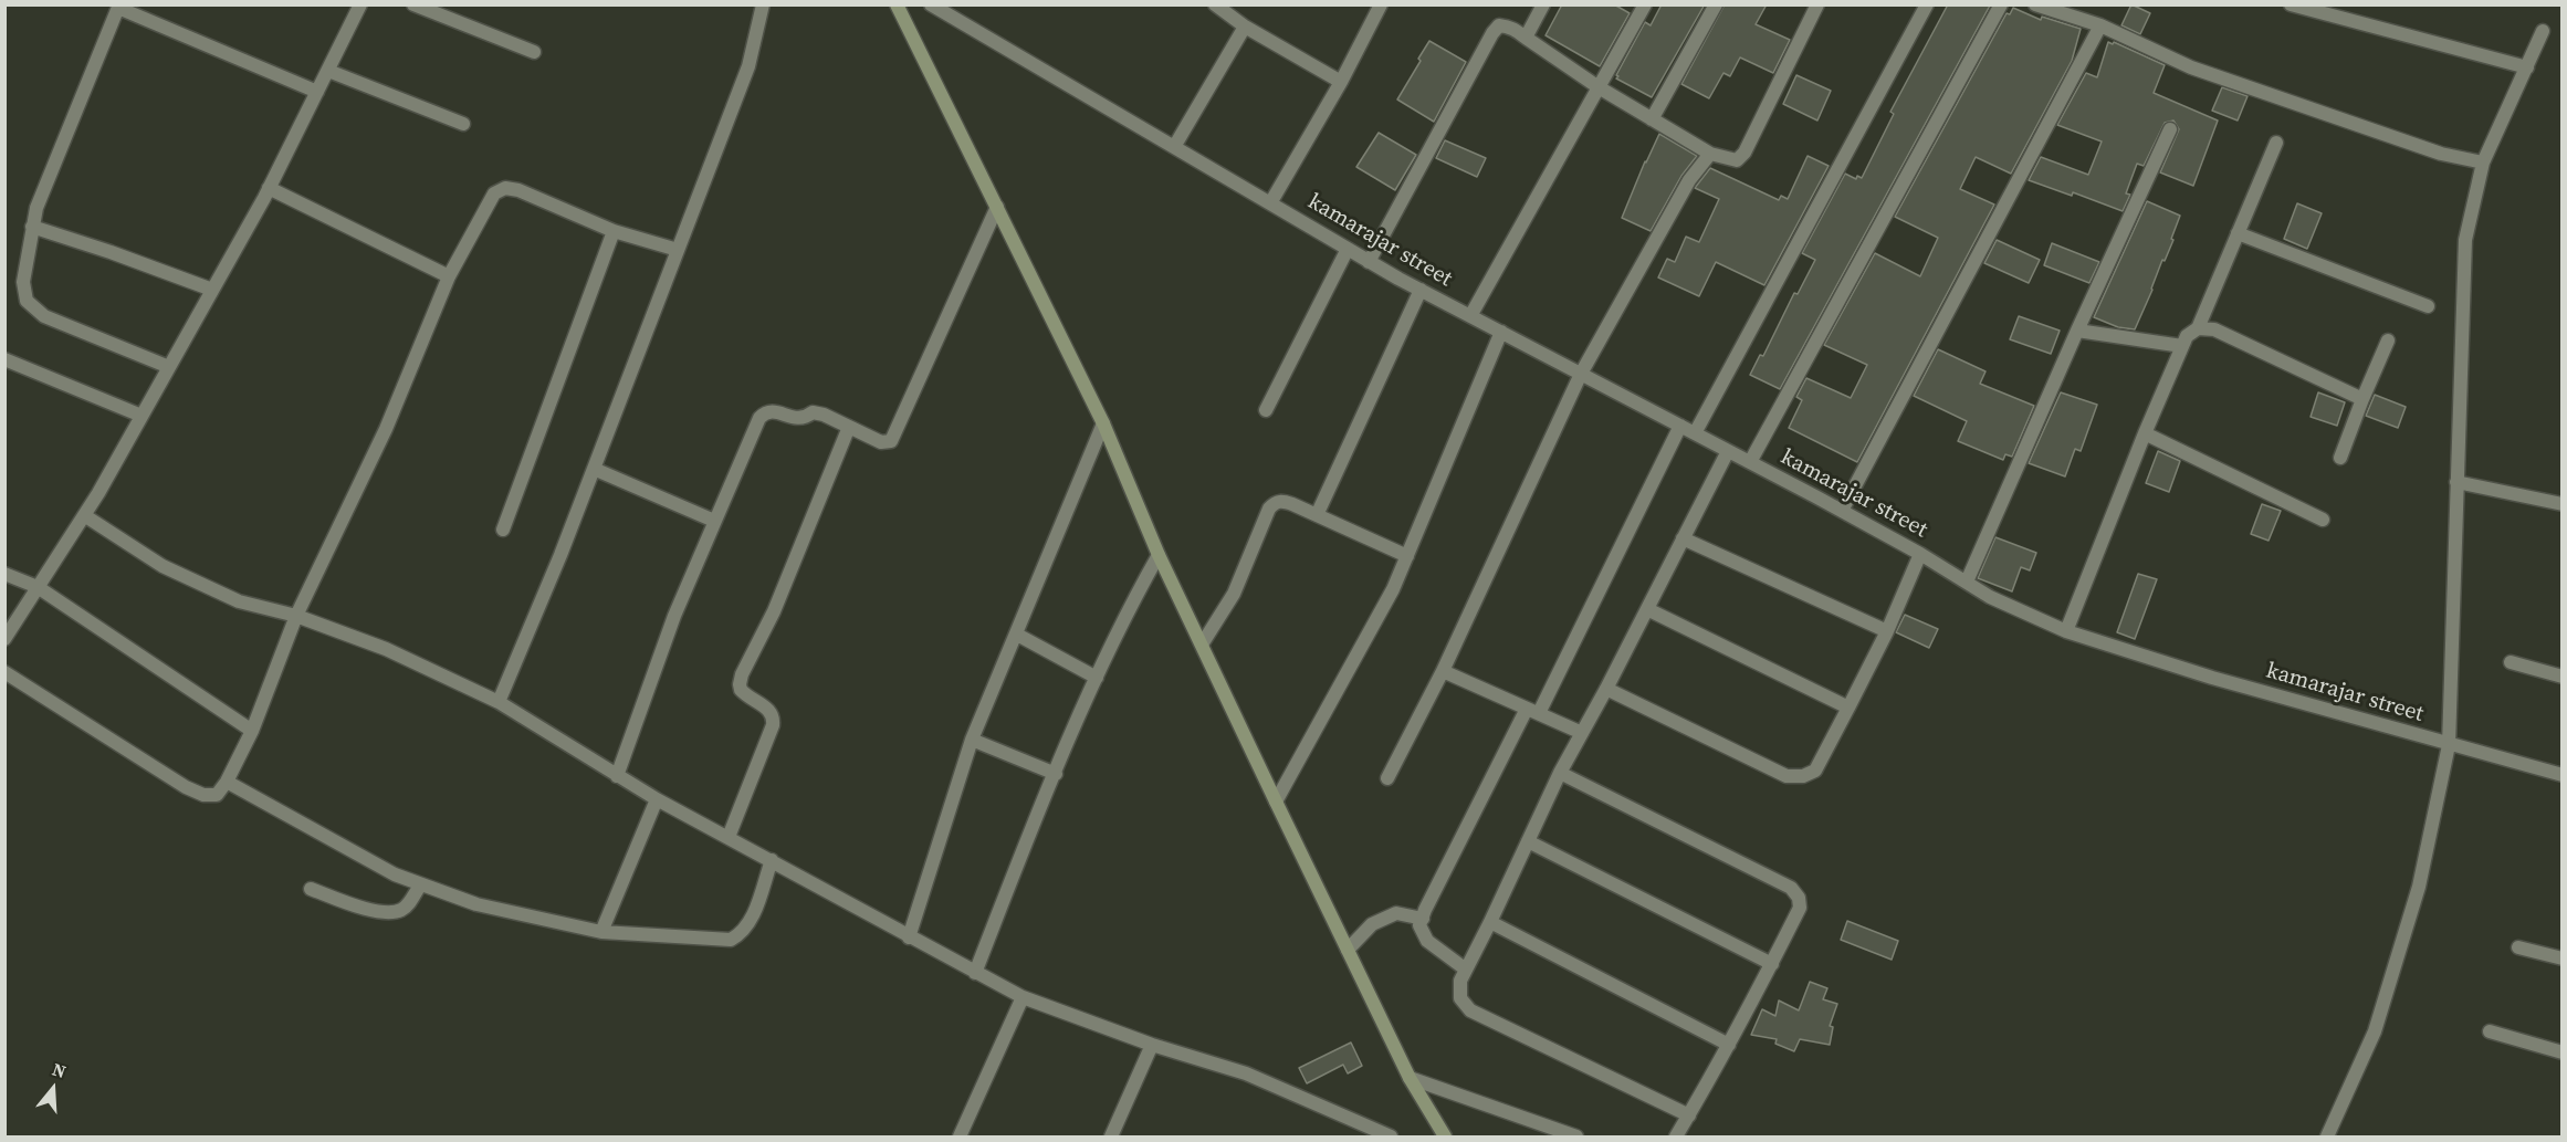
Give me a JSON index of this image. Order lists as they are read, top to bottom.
{
  "streets": {
    "street": ["kamarajar street"]
  },
  "north": "top"
}
